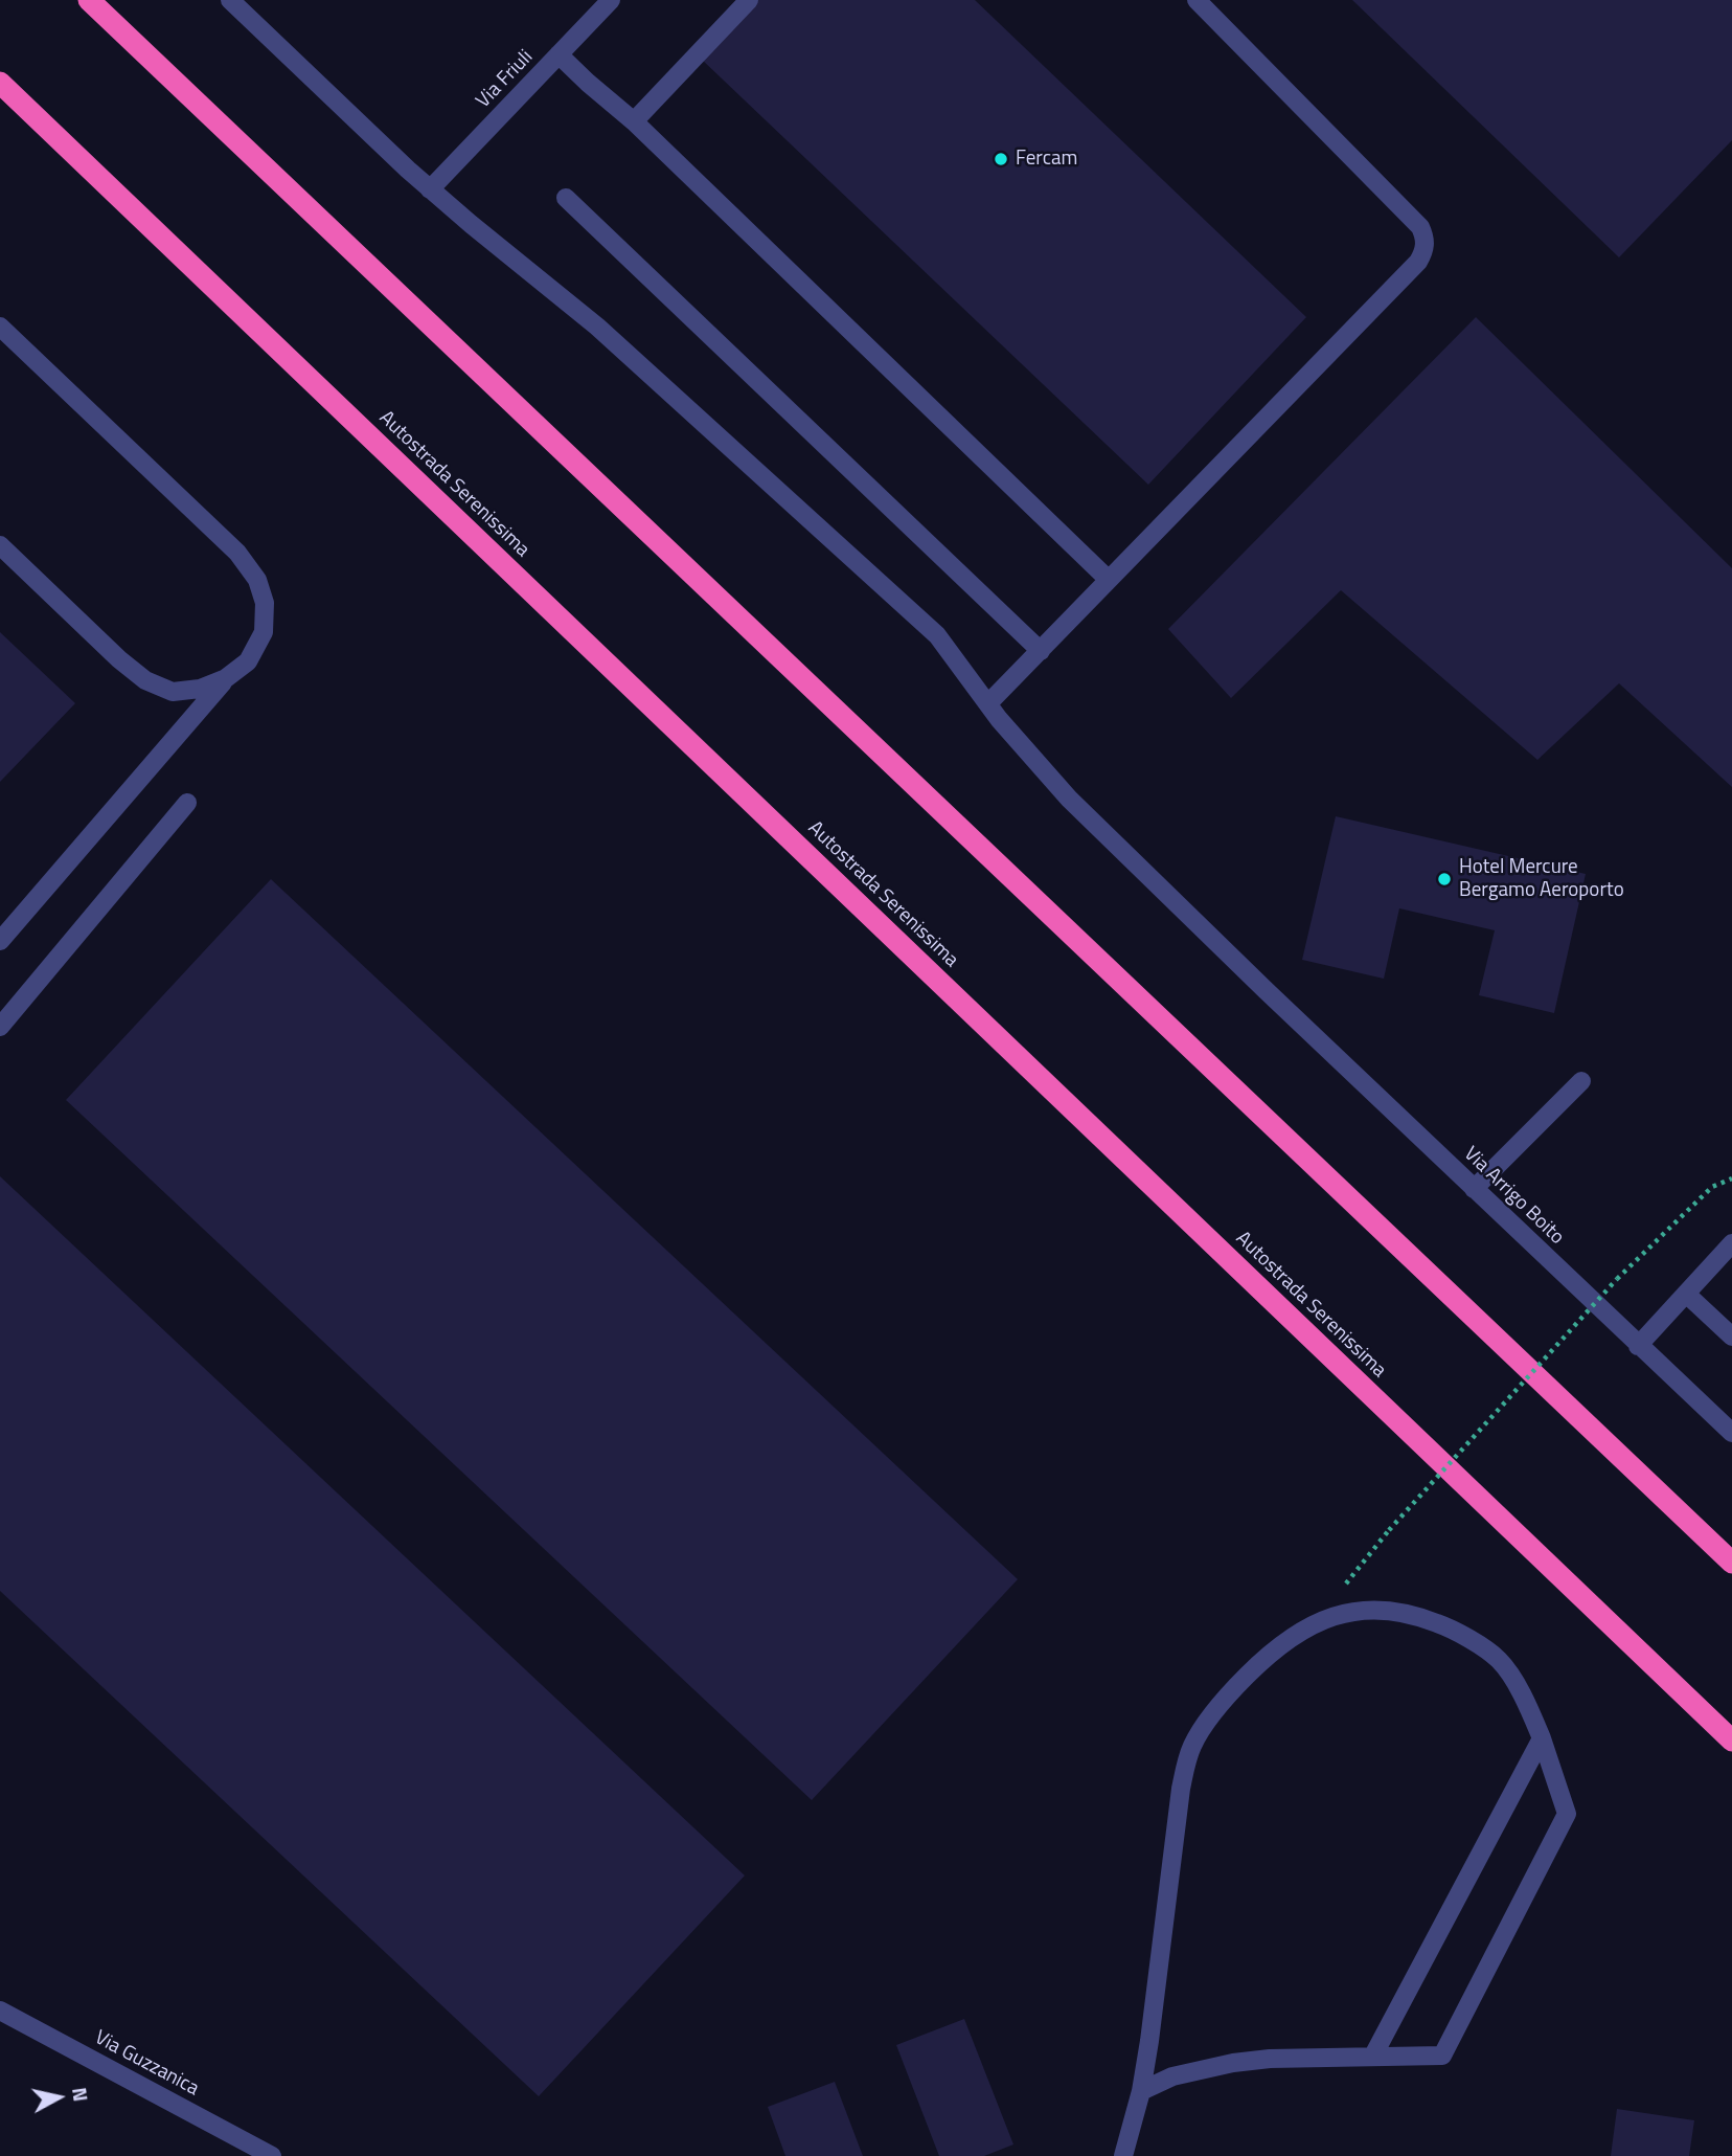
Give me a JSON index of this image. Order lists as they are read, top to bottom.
{
  "streets": {
    "highway": ["Autostrada Serenissima"],
    "street": ["Via Friuli", "Via Arrigo Boito", "Via Guzzanica"]
  },
  "crossings": [
    ["Via Friuli", "Via Arrigo Boito"]
  ],
  "places": ["Fercam", "Hotel Mercure Bergamo Aeroporto"],
  "north": "right"
}
